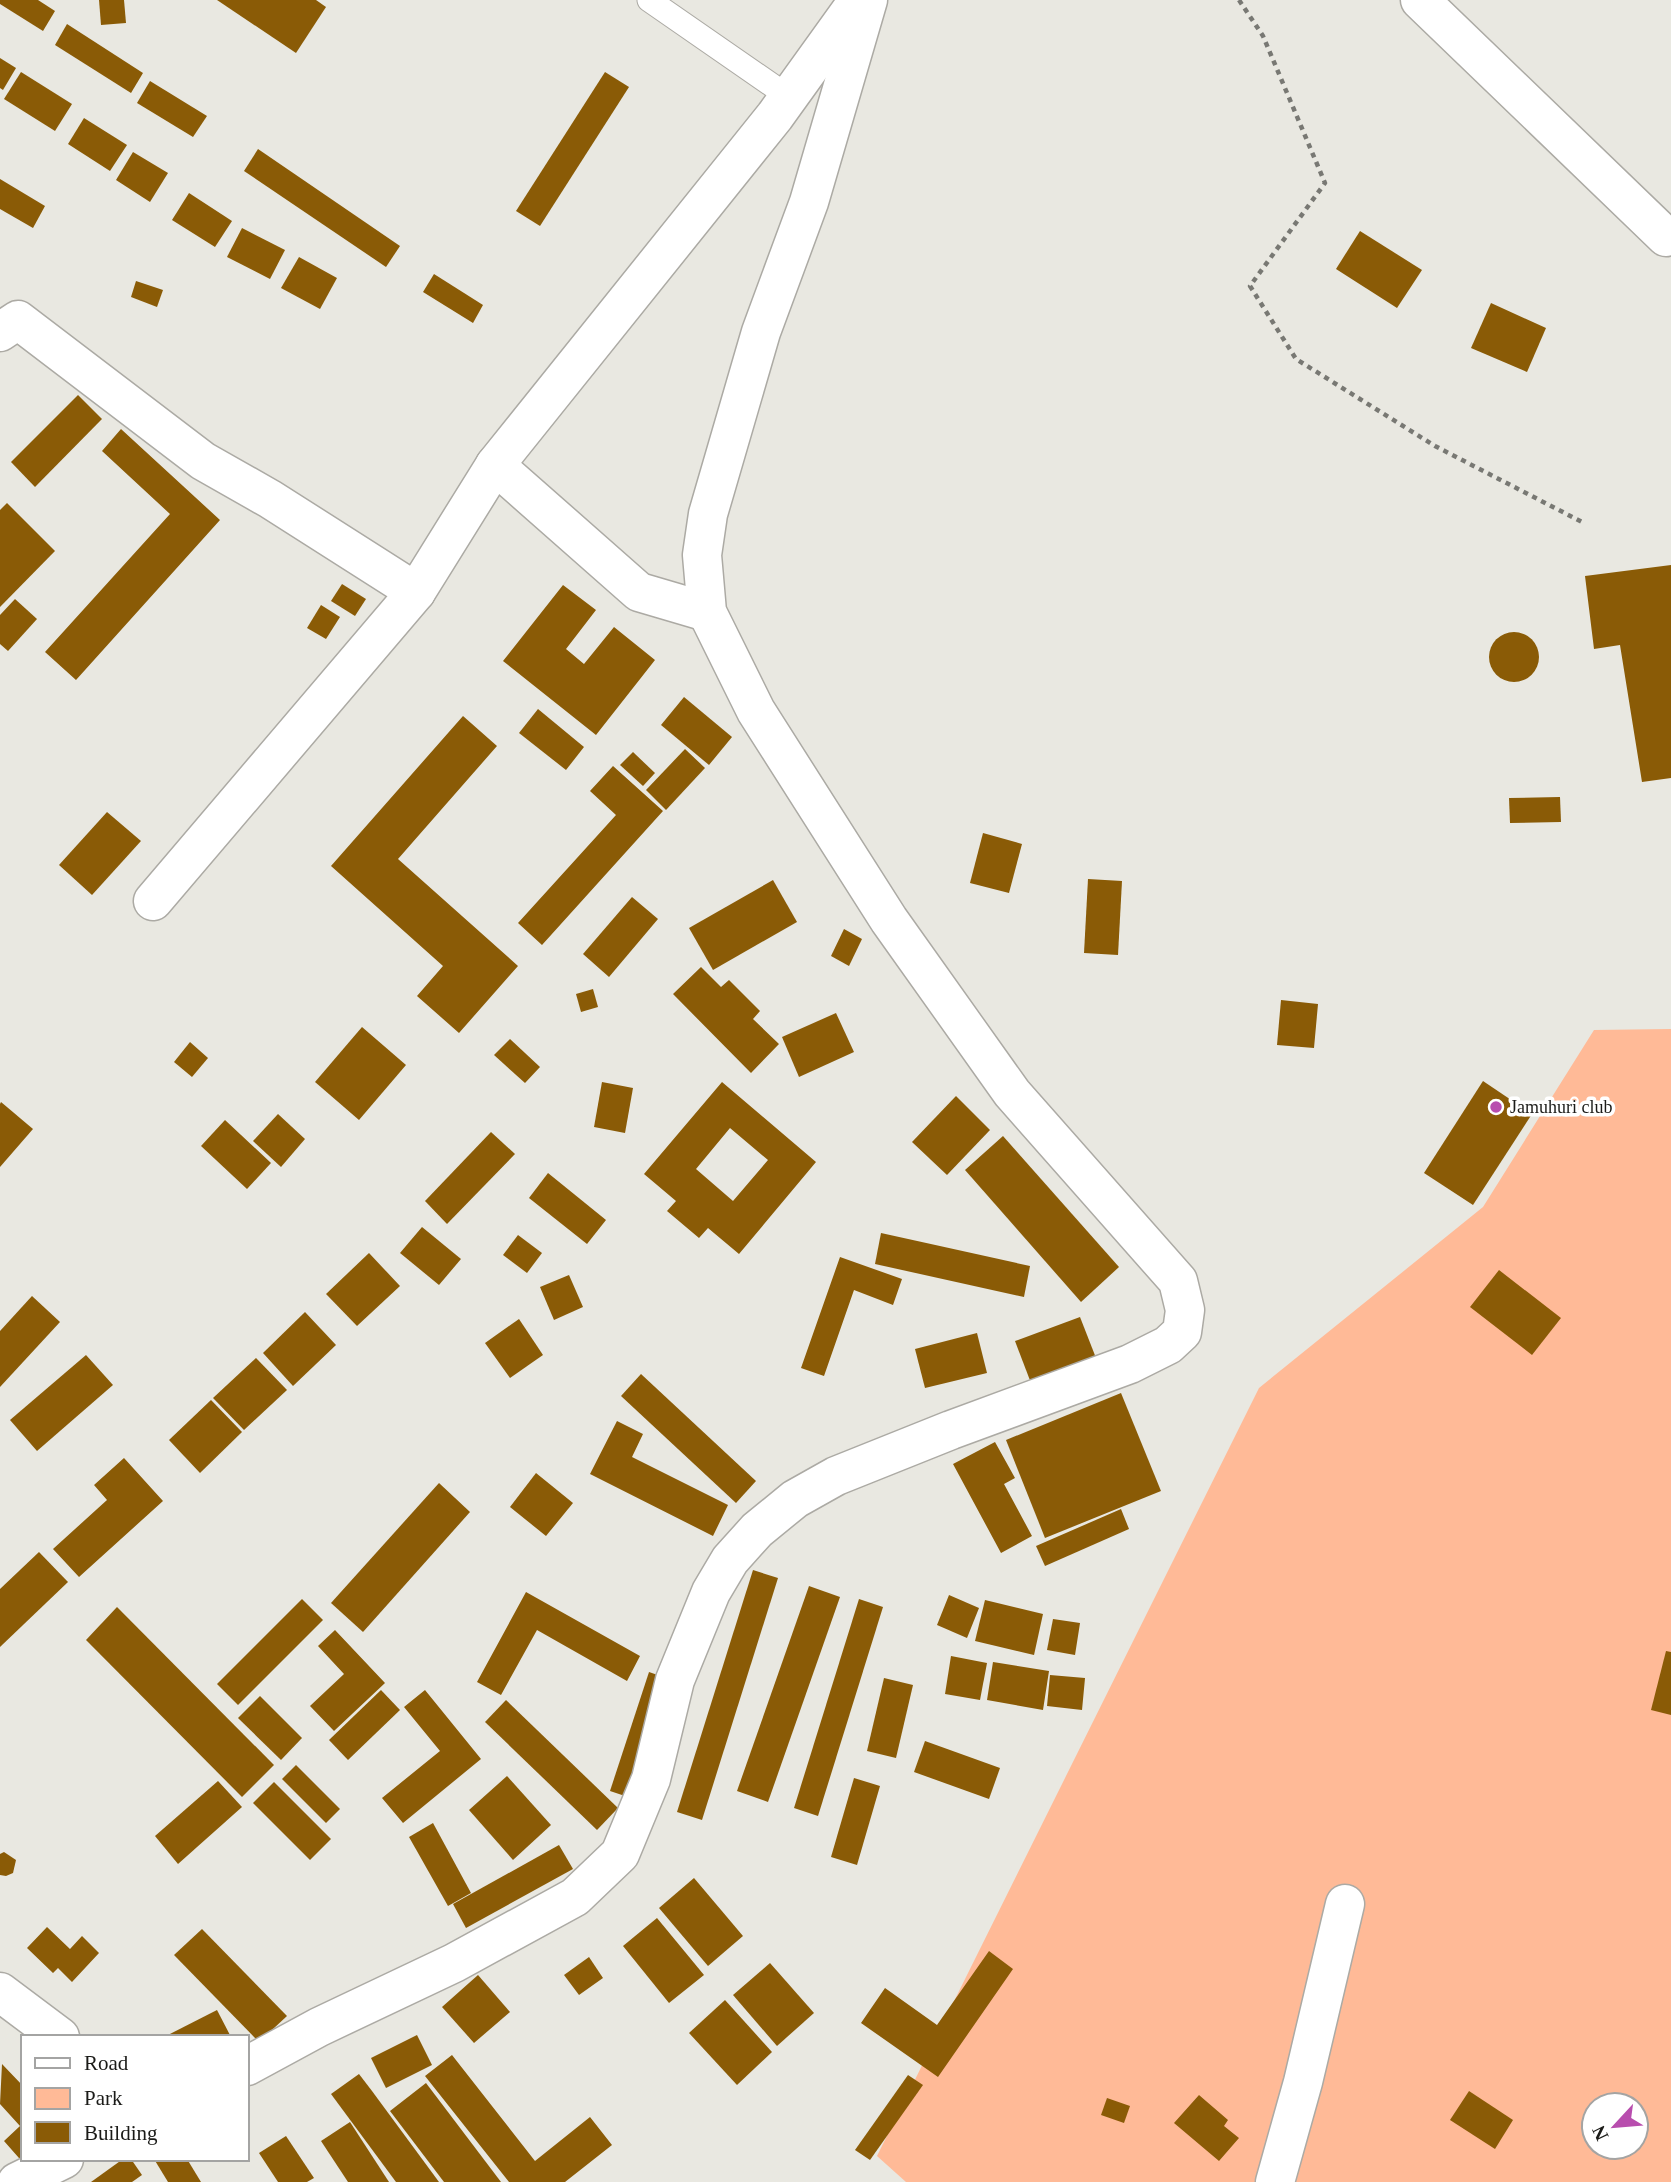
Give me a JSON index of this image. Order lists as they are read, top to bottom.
{
  "places": ["Jamuhuri club"],
  "legend": ["Road", "Park", "Building"],
  "north": "bottom left"
}
